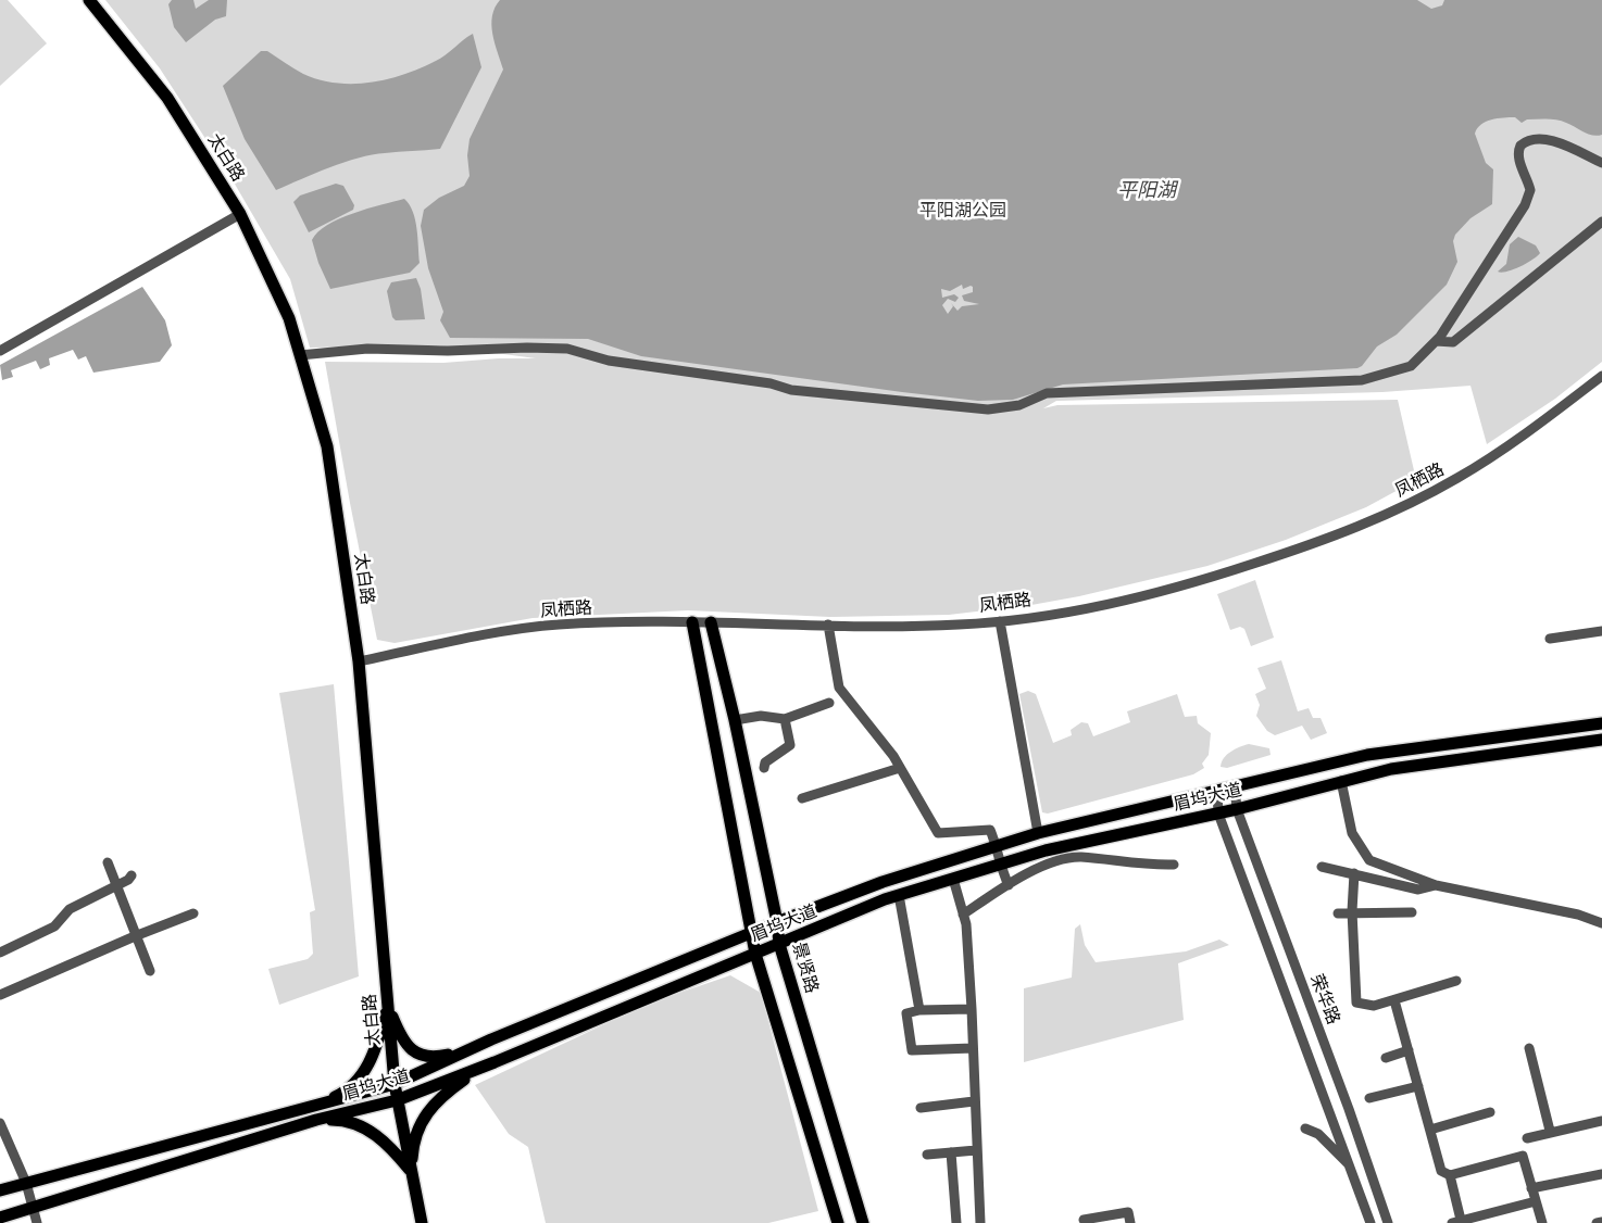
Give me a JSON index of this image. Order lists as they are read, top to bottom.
{
  "streets": {
    "main road": ["太白路", "眉坞大道", "景贤路"],
    "street": ["凤栖路", "荣华路"]
  },
  "crossings": [
    ["太白路", "凤栖路"],
    ["太白路", "眉坞大道"],
    ["凤栖路", "景贤路"],
    ["眉坞大道", "景贤路"],
    ["眉坞大道", "荣华路"]
  ],
  "water": ["平阳湖"],
  "parks": ["平阳湖公园"]
}
